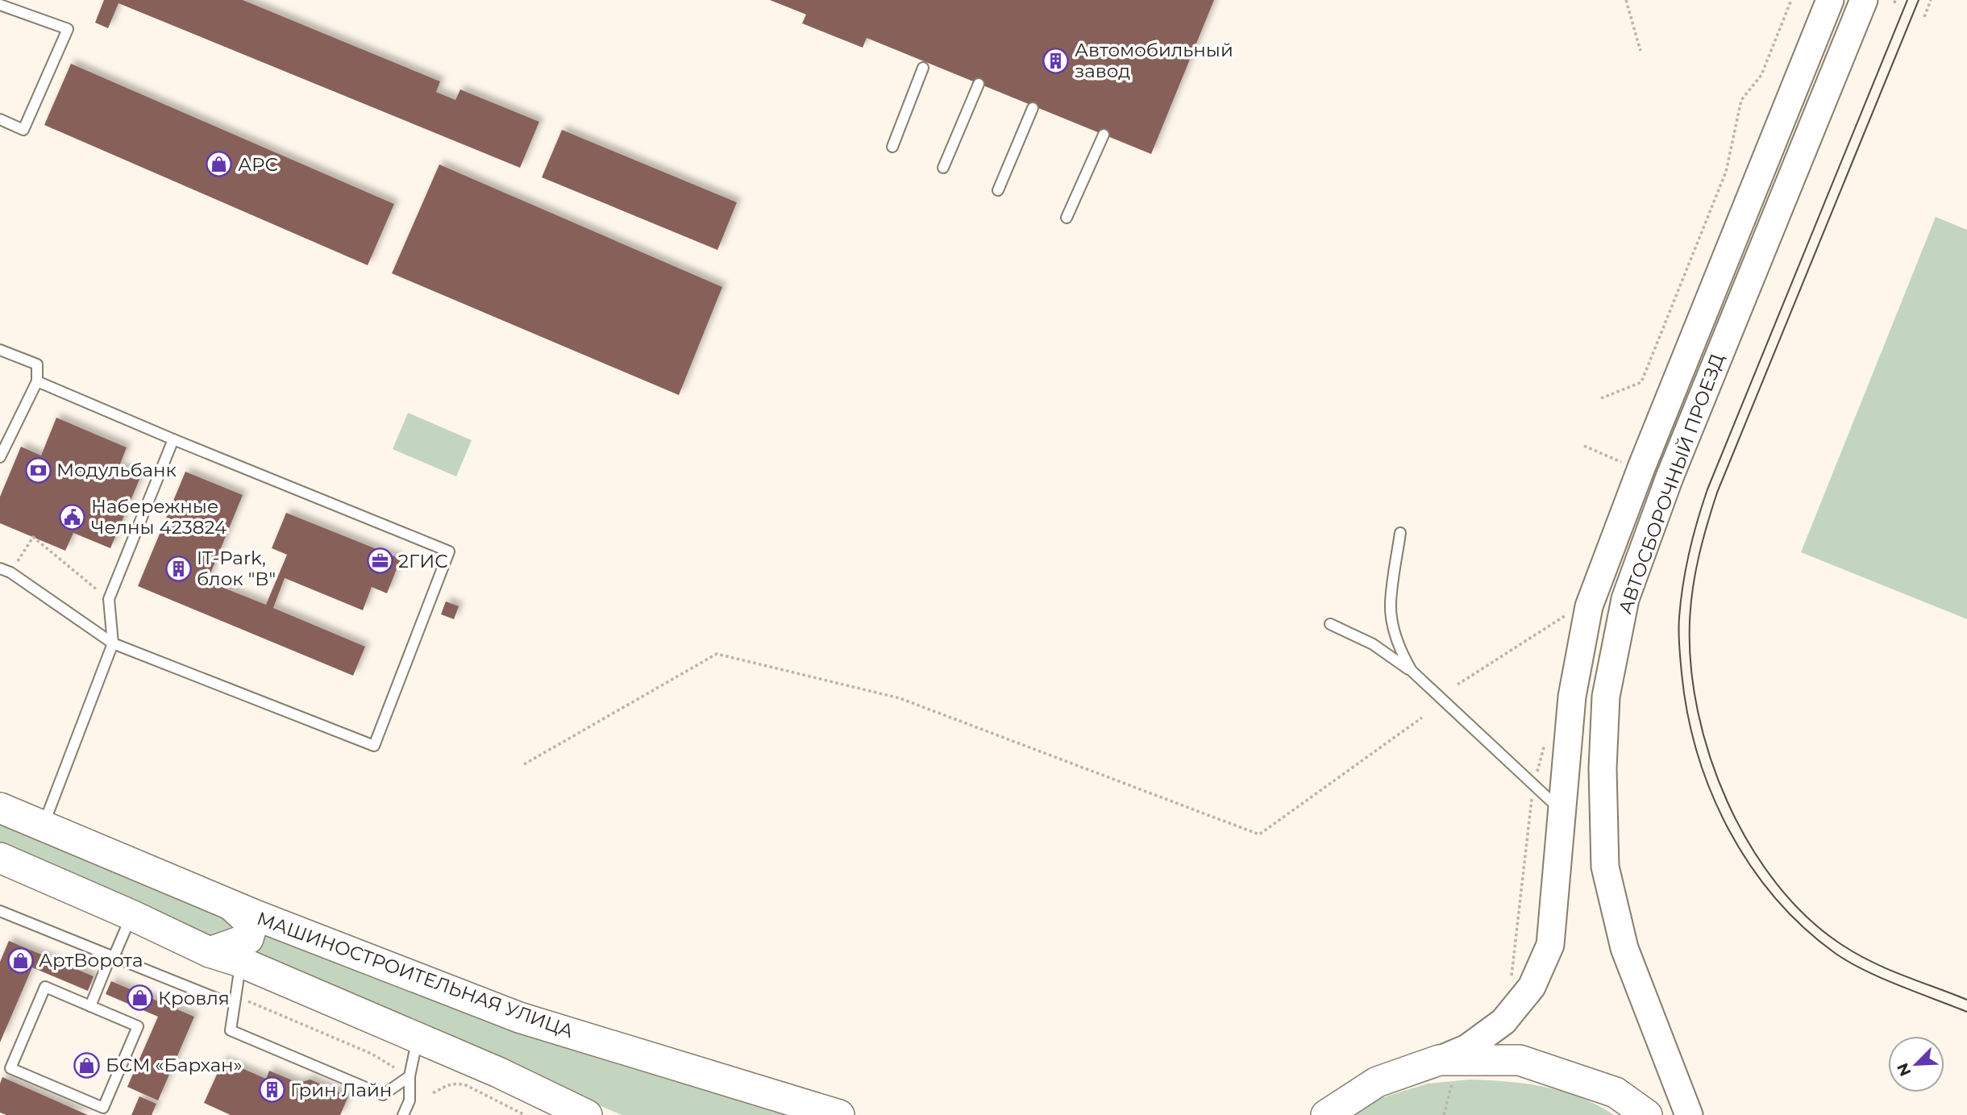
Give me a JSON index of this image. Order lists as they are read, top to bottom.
{
  "streets": {
    "main road": ["МАШИНОСТРОИТЕЛЬНАЯ УЛИЦА"],
    "street": ["АВТОСБОРОЧНЫЙ ПРОЕЗД"]
  },
  "places": {
    "building": ["Автомобильный завод", "IT-Park, блок \"В\"", "Грин Лайн"],
    "shop": [
      "АРС",
      "АртВорота",
      "Кровля",
      "БСМ «Бархан»"
    ],
    "bank": ["Модульбанк"],
    "public building": ["Набережные Челны 423824"],
    "office": ["2ГИС"]
  },
  "north": "bottom left"
}
